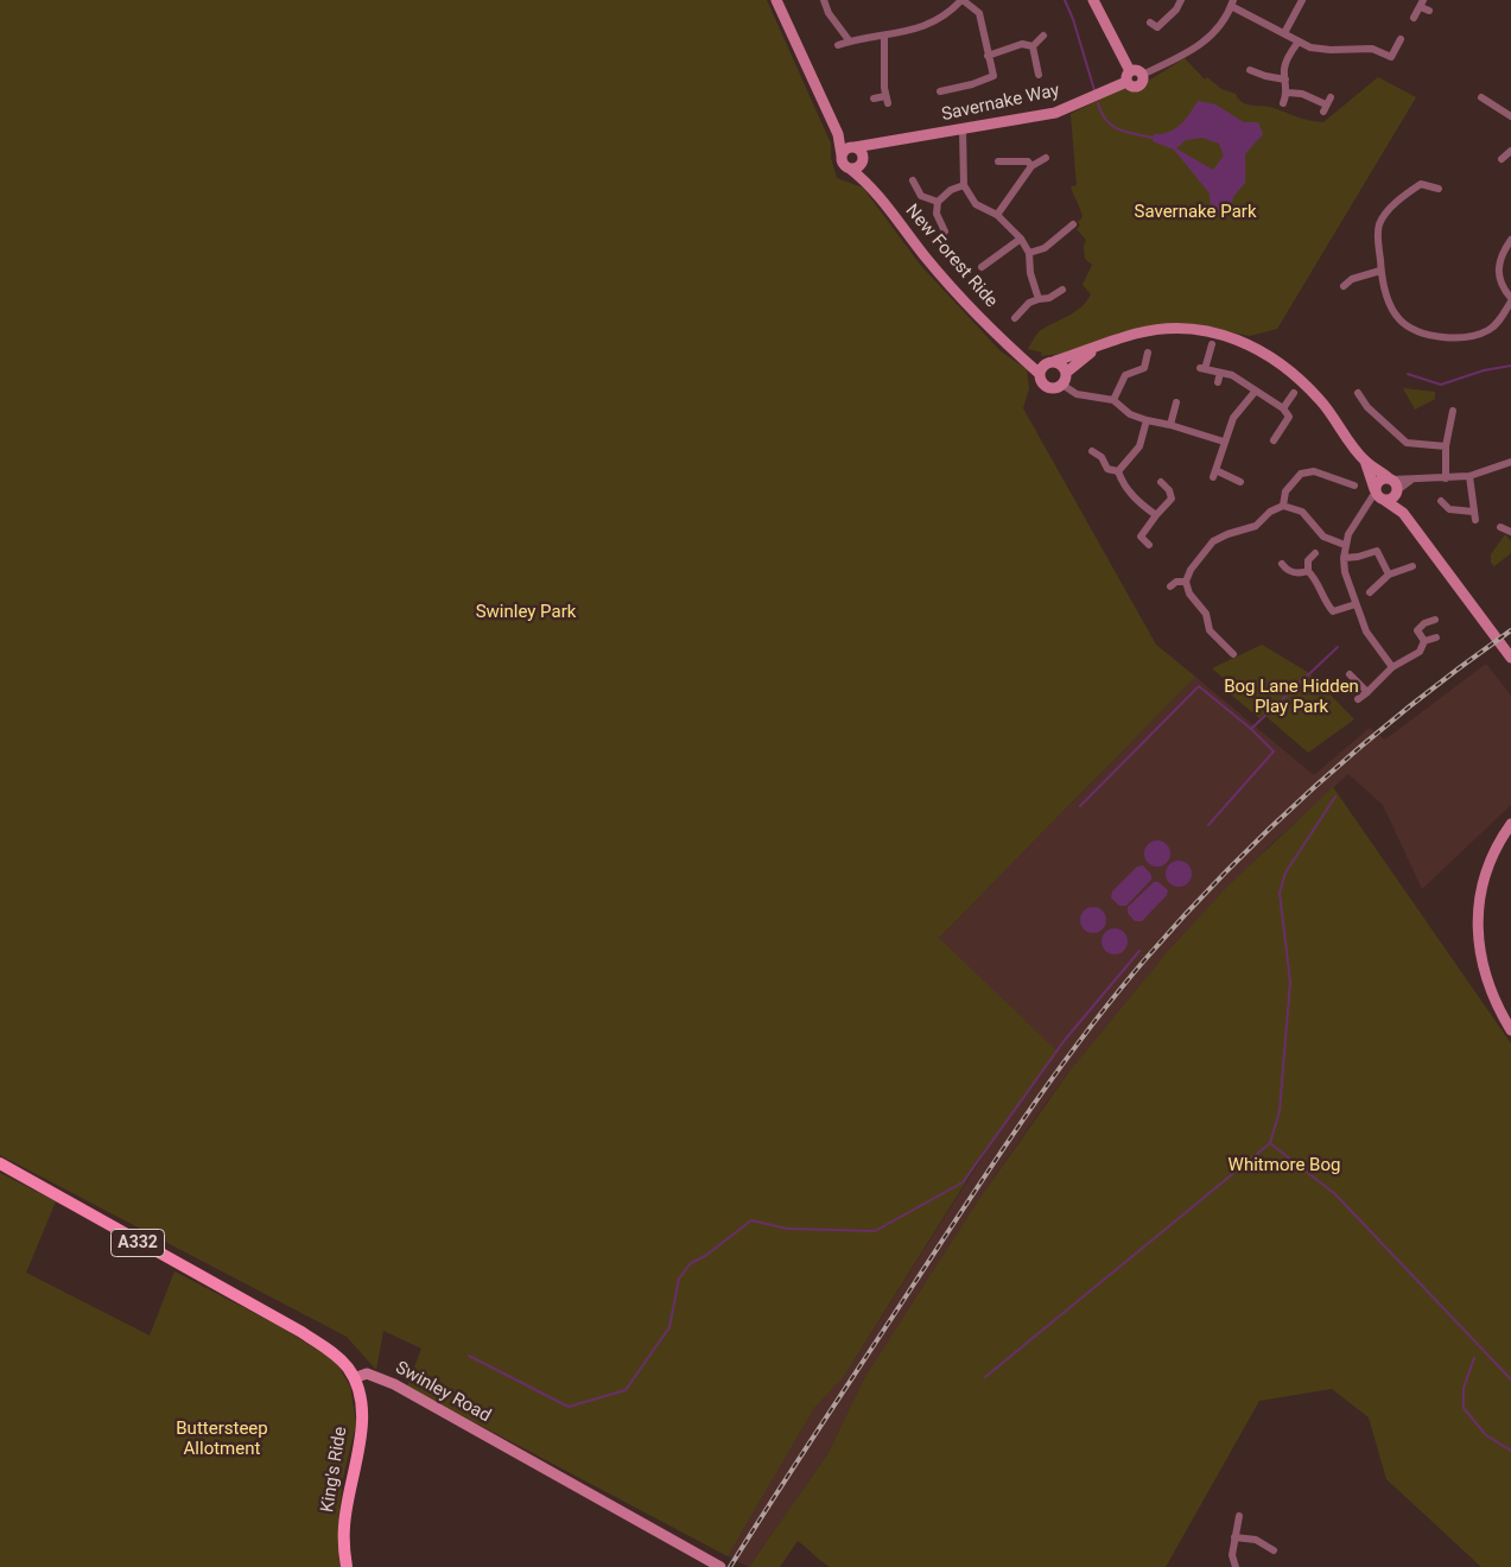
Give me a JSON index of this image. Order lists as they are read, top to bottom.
{
  "streets": {
    "main road": [
      "Savernake Way",
      "New Forest Ride",
      "A332",
      "Swinley Road",
      "King's Ride"
    ]
  },
  "crossings": [
    ["Savernake Way", "New Forest Ride"],
    ["A332", "Swinley Road"],
    ["A332", "King's Ride"],
    ["Swinley Road", "King's Ride"]
  ],
  "parks": [
    "Savernake Park",
    "Swinley Park",
    "Bog Lane Hidden Play Park",
    "Whitmore Bog",
    "Buttersteep Allotment"
  ]
}
